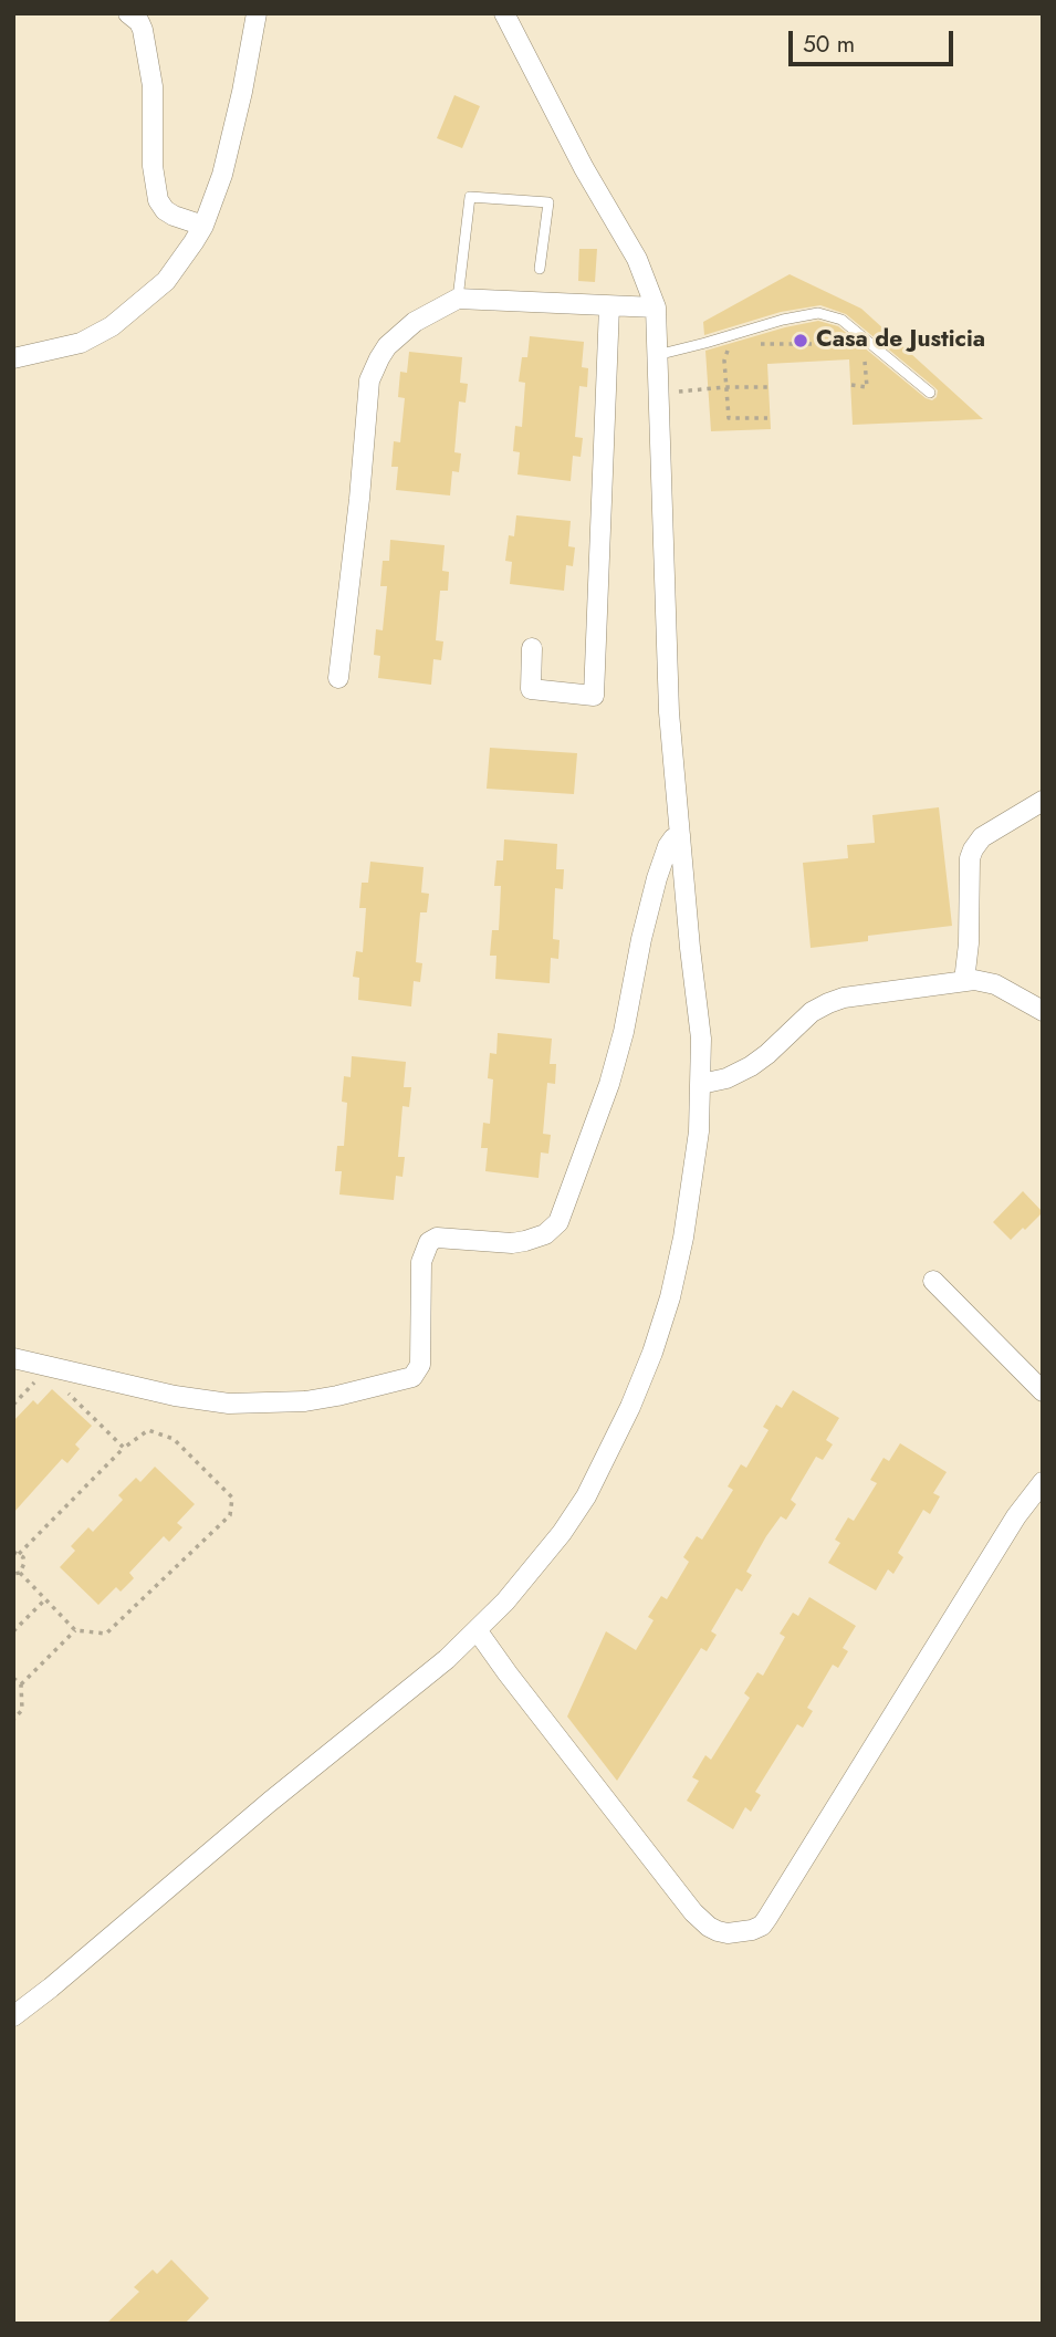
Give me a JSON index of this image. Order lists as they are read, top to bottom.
{
  "places": ["Casa de Justicia"],
  "scale_bar": "50 m"
}
